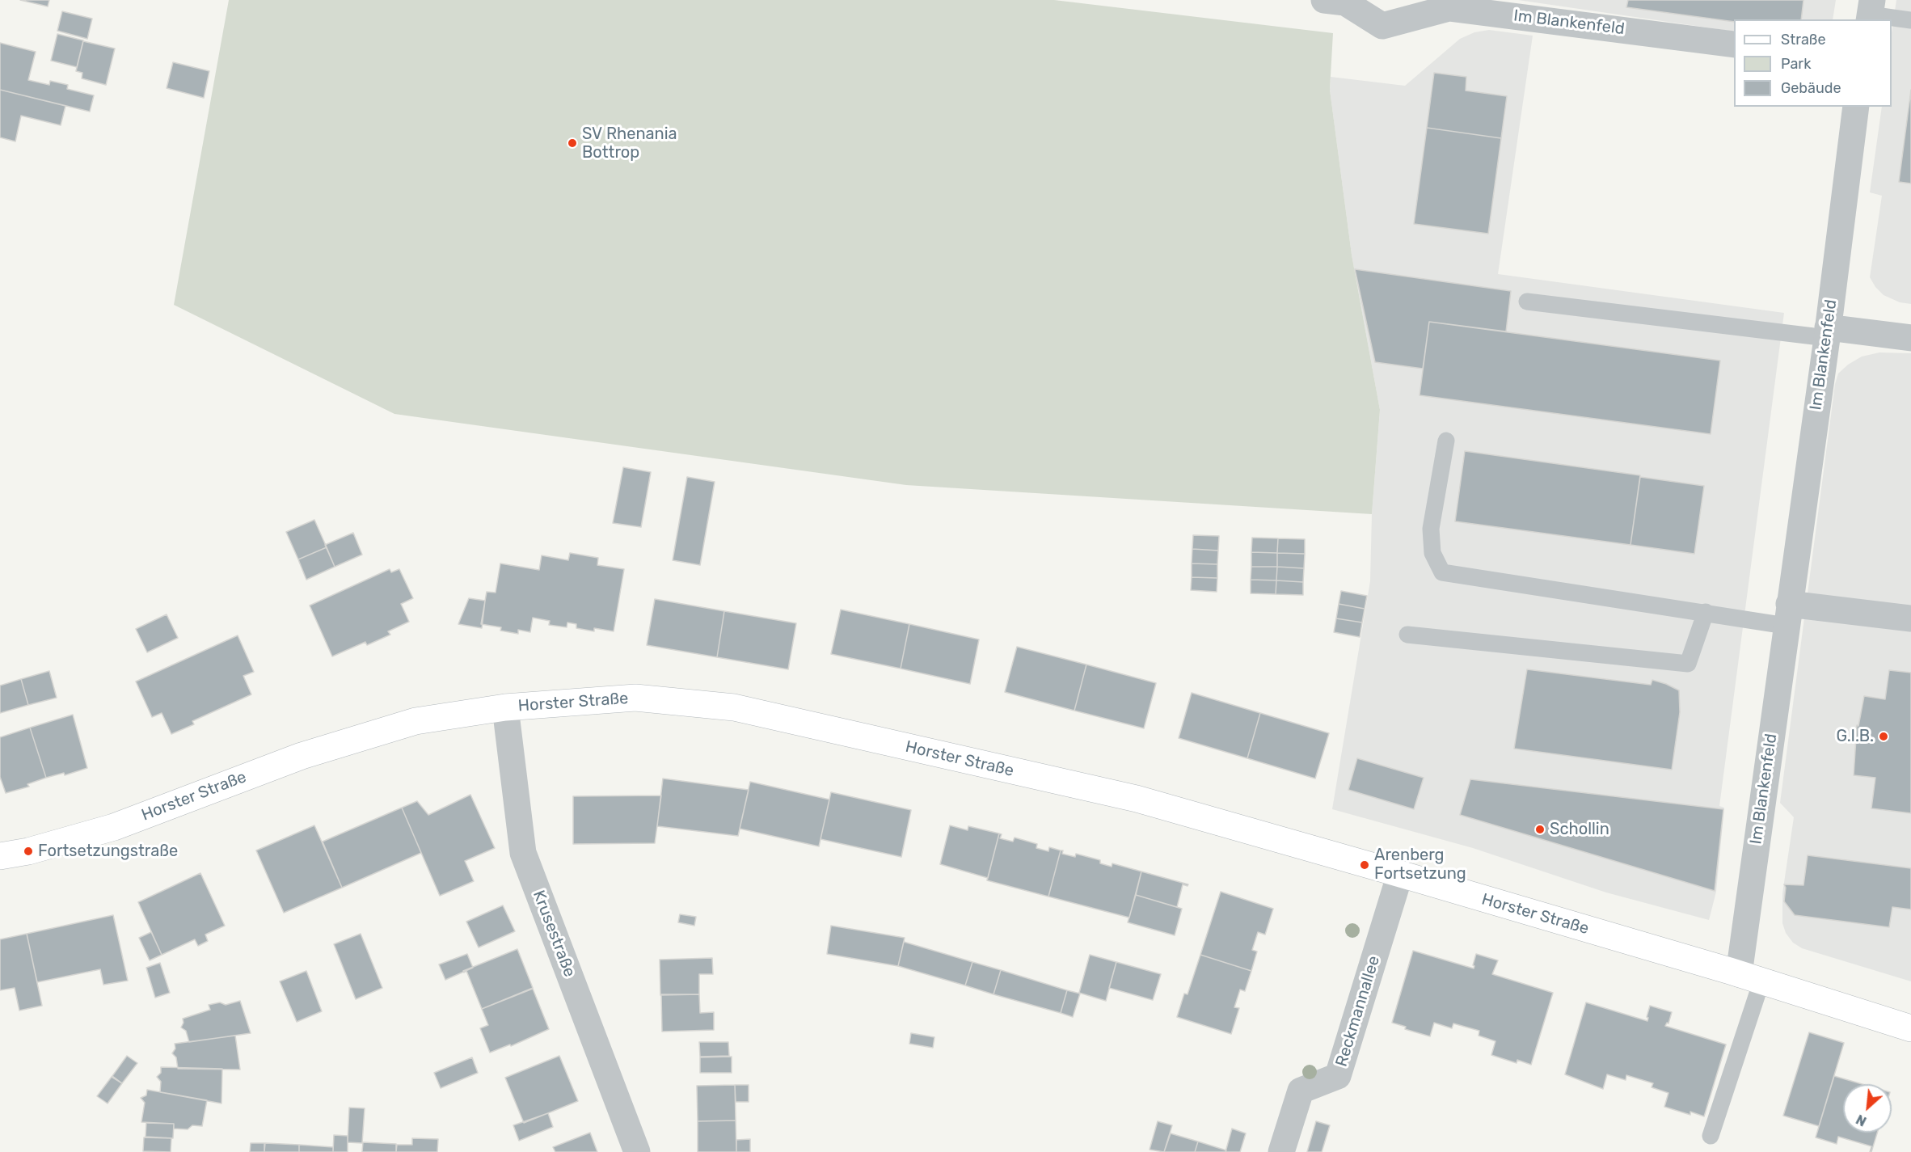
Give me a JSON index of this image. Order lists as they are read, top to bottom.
{
  "streets": {
    "main road": ["Horster Straße"],
    "street": ["Im Blankenfeld", "Krusestraße", "Reckmannallee"]
  },
  "crossings": [
    ["Im Blankenfeld", "Horster Straße"],
    ["Horster Straße", "Krusestraße"],
    ["Horster Straße", "Reckmannallee"]
  ],
  "places": [
    "SV Rhenania Bottrop",
    "G.I.B.",
    "Schollin",
    "Fortsetzungstraße",
    "Arenberg Fortsetzung"
  ],
  "legend": ["Straße", "Park", "Gebäude"],
  "north": "bottom left"
}
